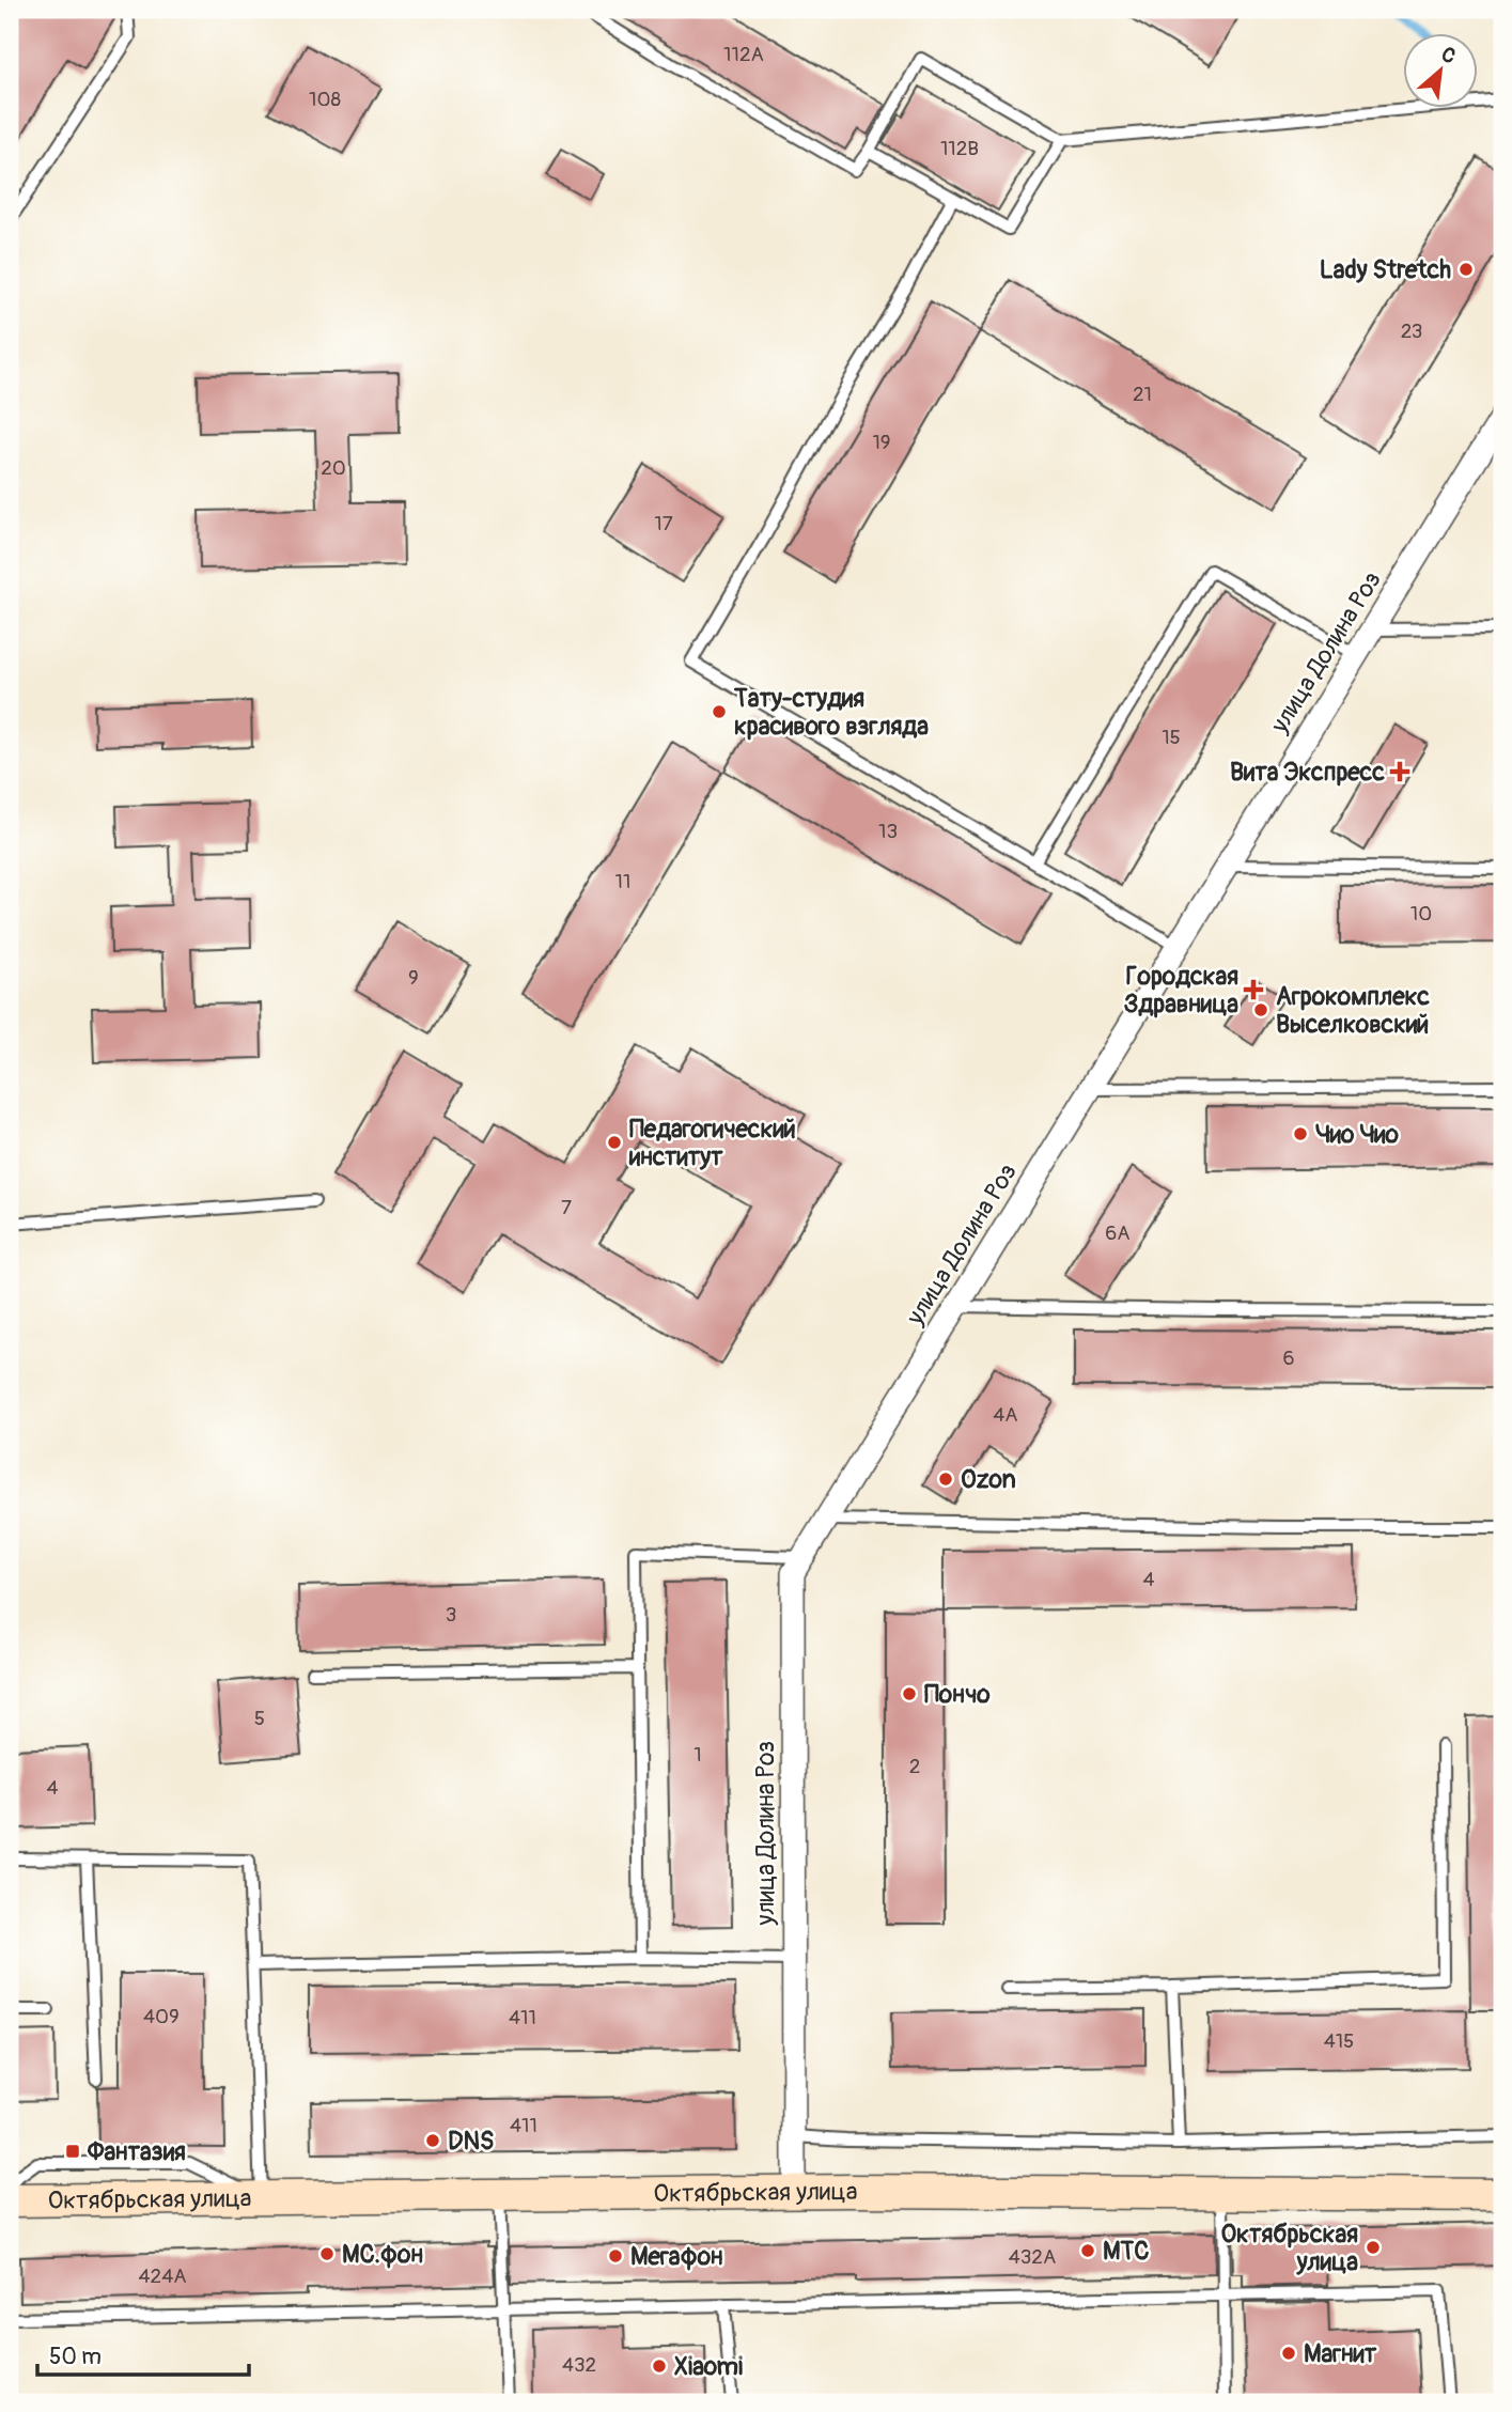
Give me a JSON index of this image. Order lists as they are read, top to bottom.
{
  "streets": {
    "main road": ["Октябрьская улица"],
    "street": ["улица Долина Роз"]
  },
  "crossings": [
    ["улица Долина Роз", "Октябрьская улица"]
  ],
  "places": {
    "other": [
      "Lady Stretch",
      "Тату-студия красивого взгляда",
      "Агрокомплекс Выселковский",
      "Чио Чио",
      "Педагогический институт",
      "Ozon",
      "Пончо",
      "DNS",
      "Октябрьская улица",
      "МТС",
      "МС.фон",
      "Мегафон",
      "Магнит",
      "Xiaomi"
    ],
    "health": ["Вита Экспресс", "Городская Здравница"],
    "transit": ["Фантазия"]
  },
  "house_numbers": [
    "112А",
    "108",
    "112В",
    "23",
    "21",
    "19",
    "20",
    "17",
    "15",
    "13",
    "11",
    "10",
    "9",
    "7",
    "6А",
    "6",
    "4А",
    "4",
    "3",
    "5",
    "1",
    "2",
    "4",
    "409",
    "411",
    "415",
    "411",
    "432А",
    "424А",
    "432"
  ],
  "scale_bar": "50 m",
  "north": "top right"
}
